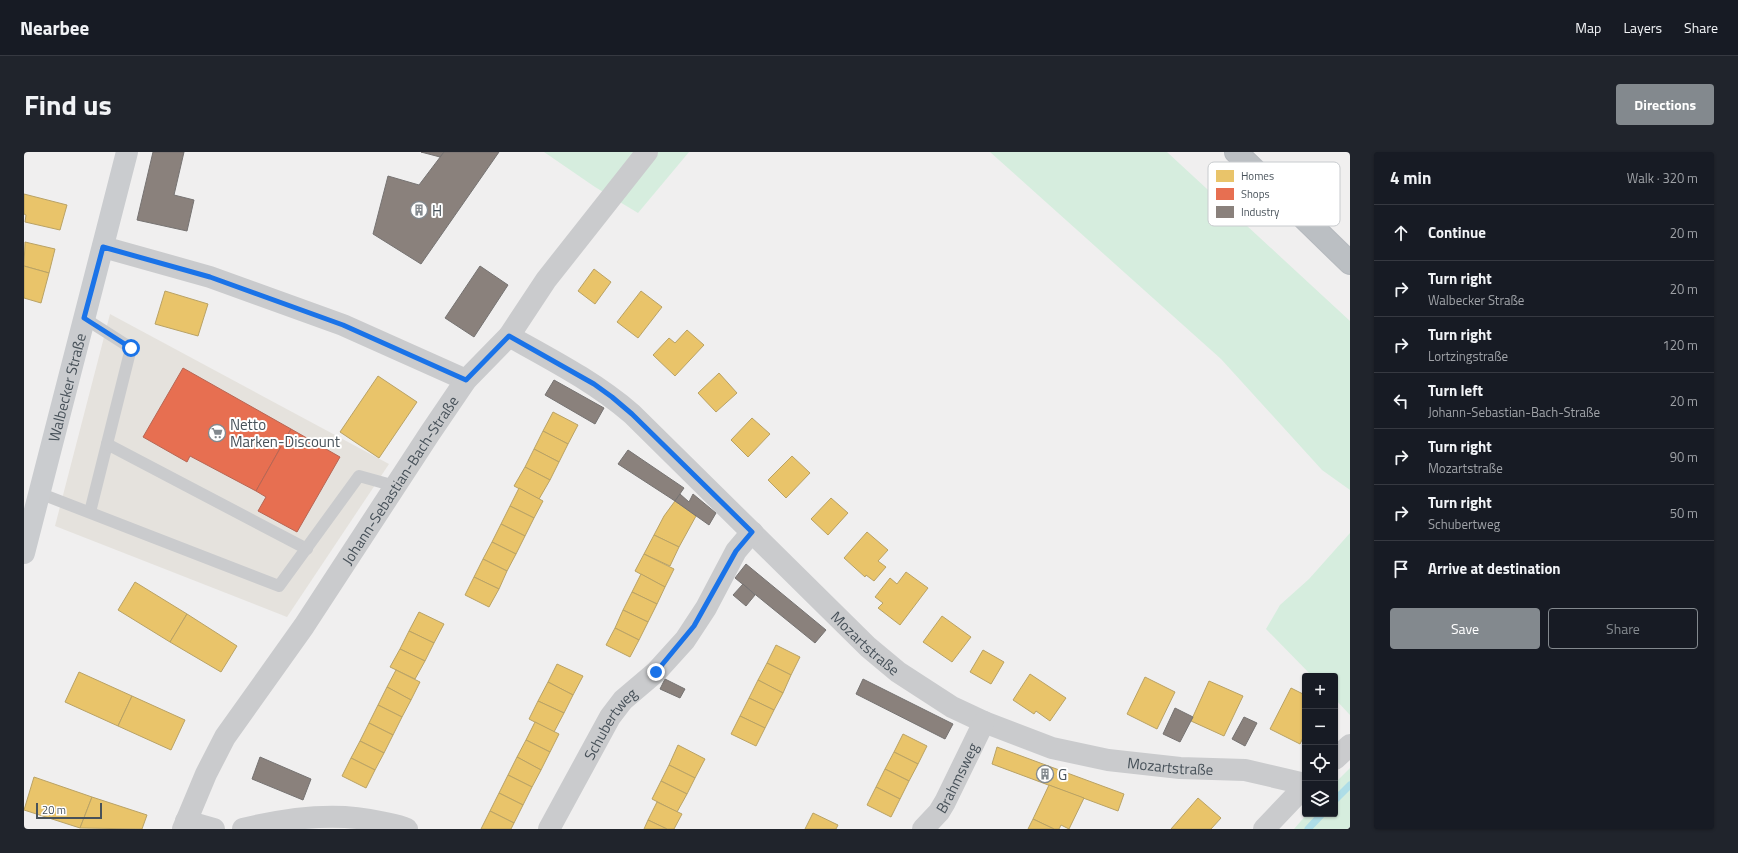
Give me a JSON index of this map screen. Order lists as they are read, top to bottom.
{
  "streets": {
    "main road": ["Walbecker Straße"],
    "street": [
      "Johann-Sebastian-Bach-Straße",
      "Mozartstraße",
      "Schubertweg",
      "Brahmsweg"
    ]
  },
  "crossings": [
    ["Johann-Sebastian-Bach-Straße", "Mozartstraße"],
    ["Mozartstraße", "Schubertweg"],
    ["Mozartstraße", "Brahmsweg"]
  ],
  "places": {
    "building": ["H", "G"],
    "supermarket": ["Netto Marken-Discount"]
  },
  "legend": ["Homes", "Shops", "Industry"],
  "scale_bar": "20 m",
  "page": {
    "header": "Nearbee",
    "nav": ["Map", "Layers", "Share"],
    "title": "Find us",
    "buttons": [
      "Directions",
      ["Save", "Share"]
    ],
    "heading": ["4 min", "Walk · 320 m"],
    "list": [
      ["Continue", "20 m"],
      ["Turn right", "Walbecker Straße", "20 m"],
      ["Turn right", "Lortzingstraße", "120 m"],
      ["Turn left", "Johann-Sebastian-Bach-Straße", "20 m"],
      ["Turn right", "Mozartstraße", "90 m"],
      ["Turn right", "Schubertweg", "50 m"],
      "Arrive at destination"
    ],
    "map_buttons": ["+", "−"],
    "scale": "20 m"
  }
}
